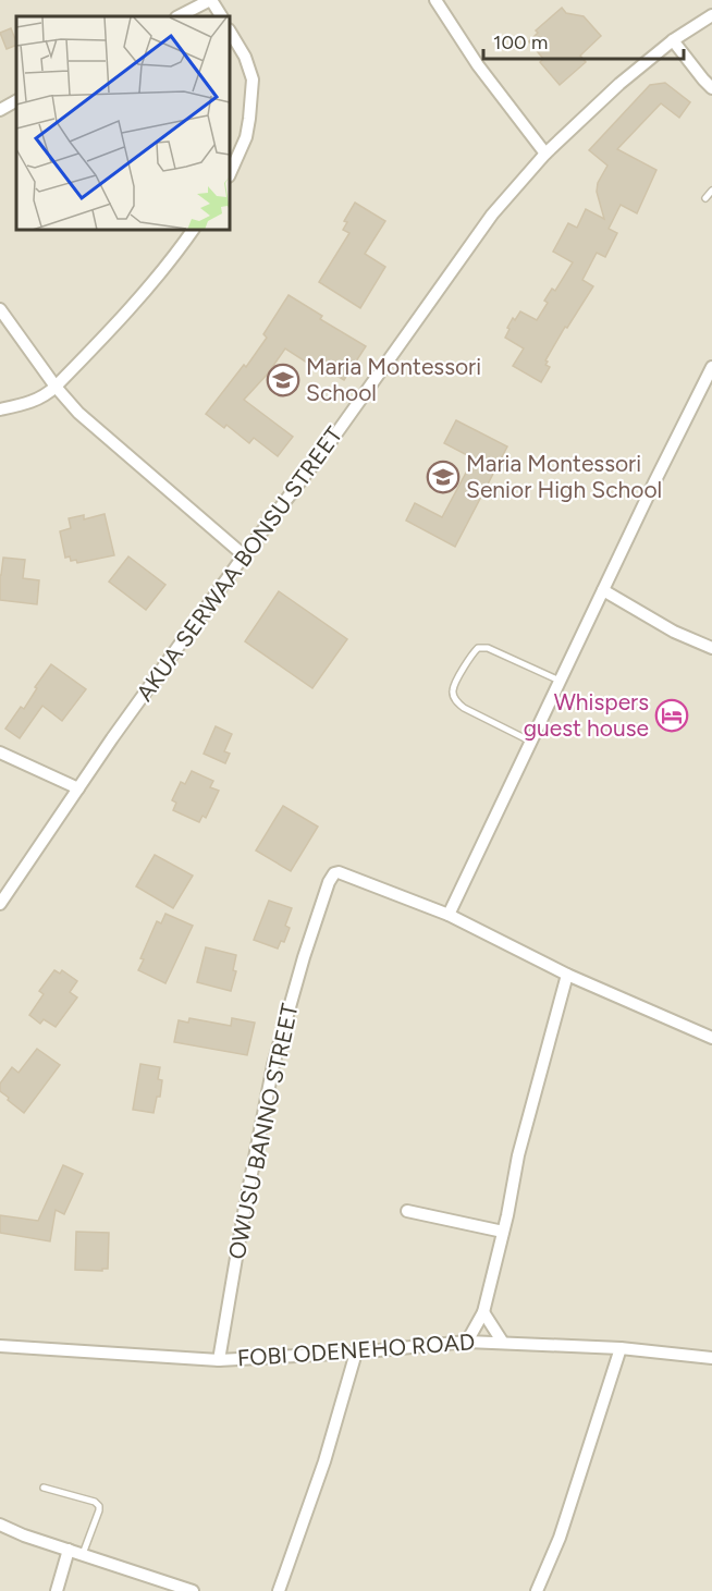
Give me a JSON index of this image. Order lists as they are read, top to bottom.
{
  "streets": {
    "street": ["AKUA SERWAA BONSU STREET", "OWUSU BANNO STREET", "FOBI ODENEHO ROAD"]
  },
  "crossings": [
    ["OWUSU BANNO STREET", "FOBI ODENEHO ROAD"]
  ],
  "places": {
    "school or university": ["Maria Montessori School", "Maria Montessori Senior High School"],
    "hotel": ["Whispers guest house"]
  },
  "scale_bar": "100 m"
}
